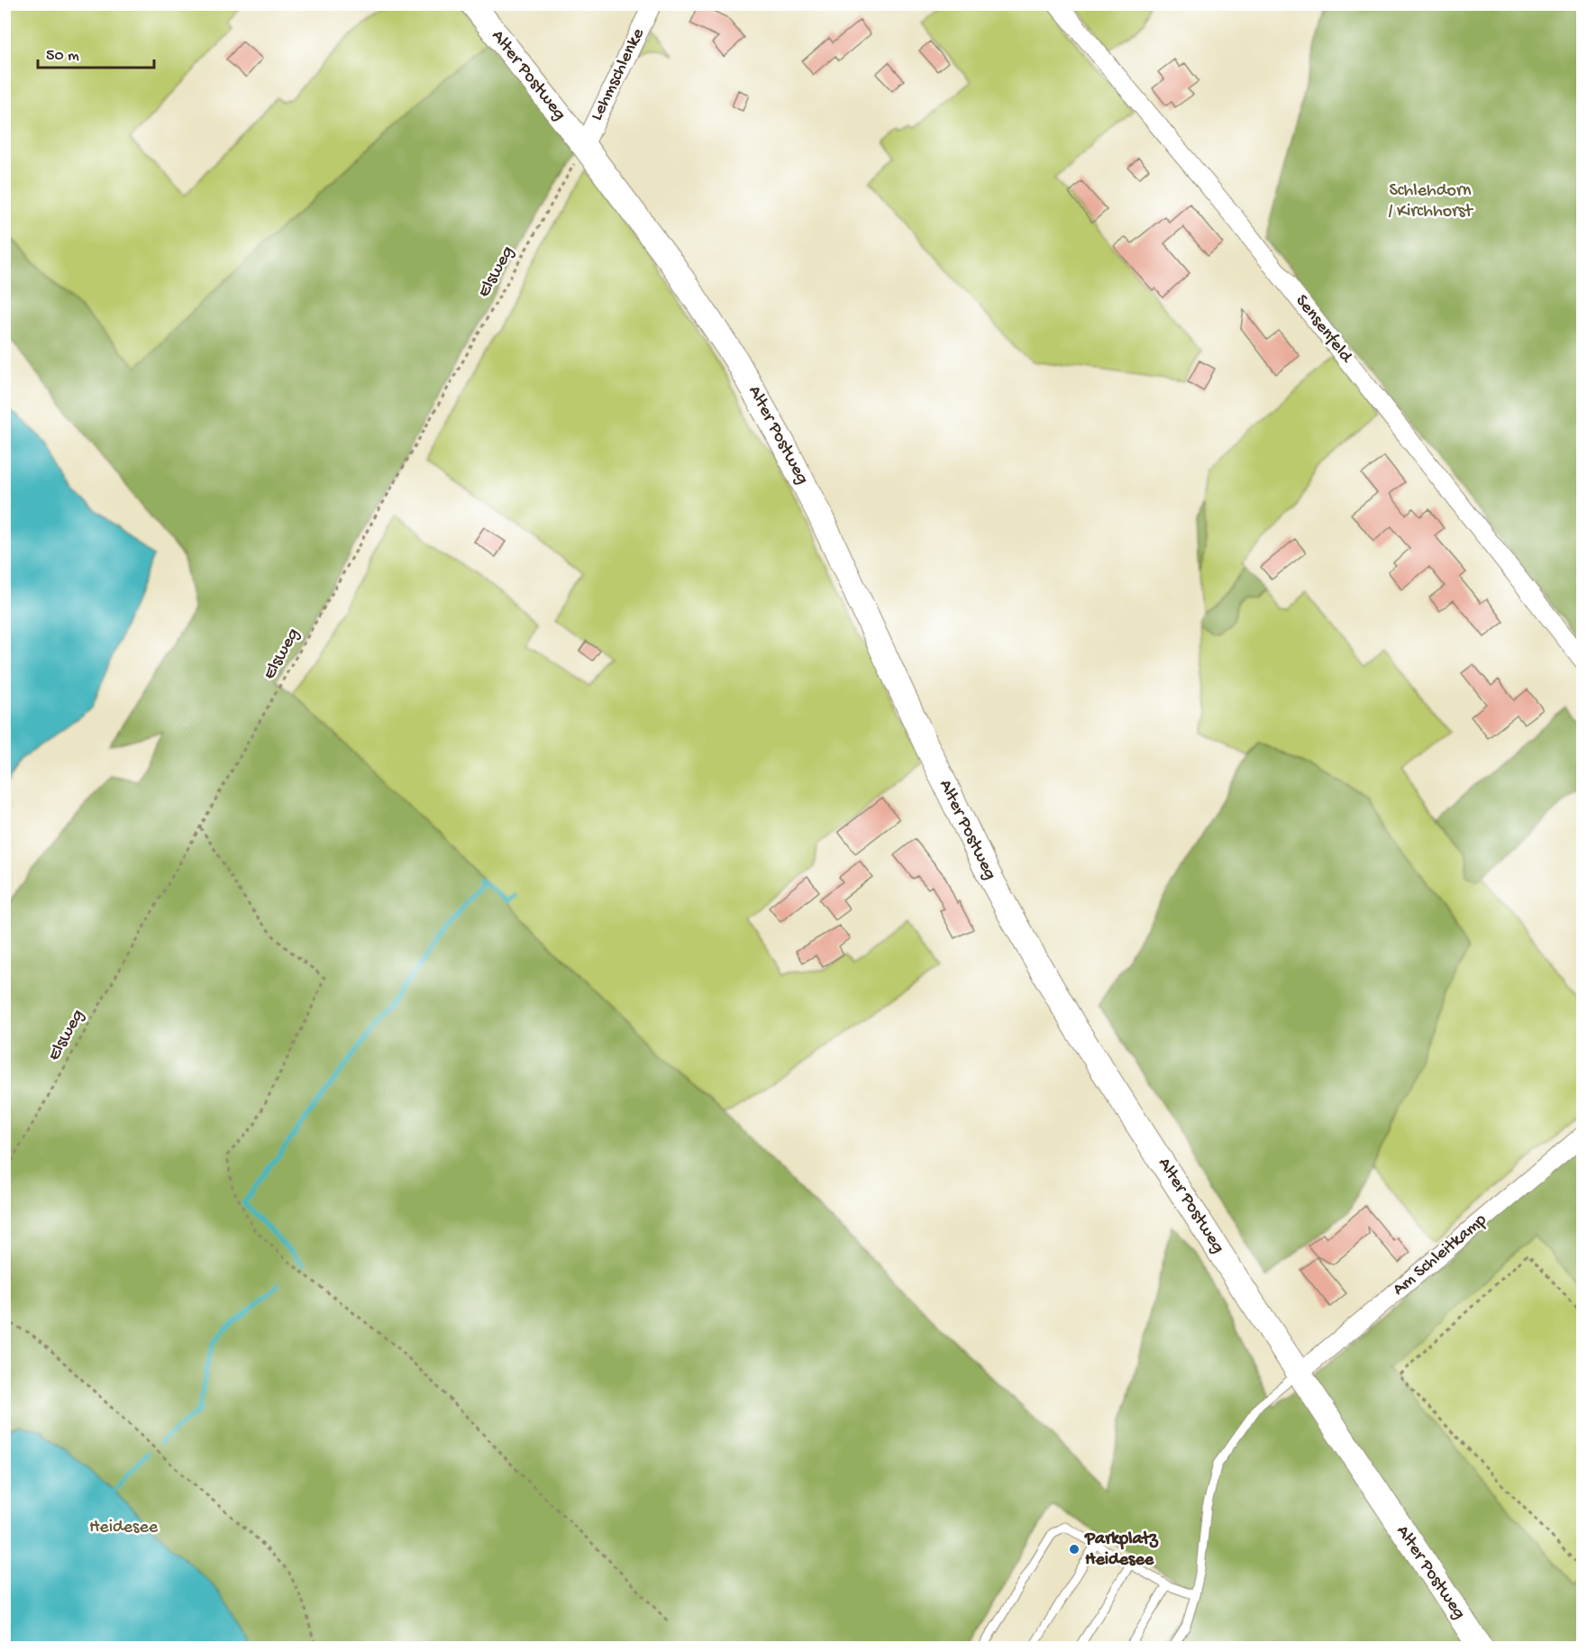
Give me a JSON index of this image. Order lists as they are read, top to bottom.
{
  "streets": {
    "main road": ["Alter Postweg"],
    "street": ["Lehmschlenke", "Sensenfeld", "Am Schleitkamp"],
    "path": ["Elsweg"]
  },
  "crossings": [
    ["Lehmschlenke", "Alter Postweg"],
    ["Lehmschlenke", "Elsweg"],
    ["Alter Postweg", "Elsweg"],
    ["Alter Postweg", "Am Schleitkamp"]
  ],
  "parks": ["Schlehdorn / Kirchhorst", "Heidesee"],
  "places": ["Parkplatz Heidesee"],
  "scale_bar": "50 m"
}
